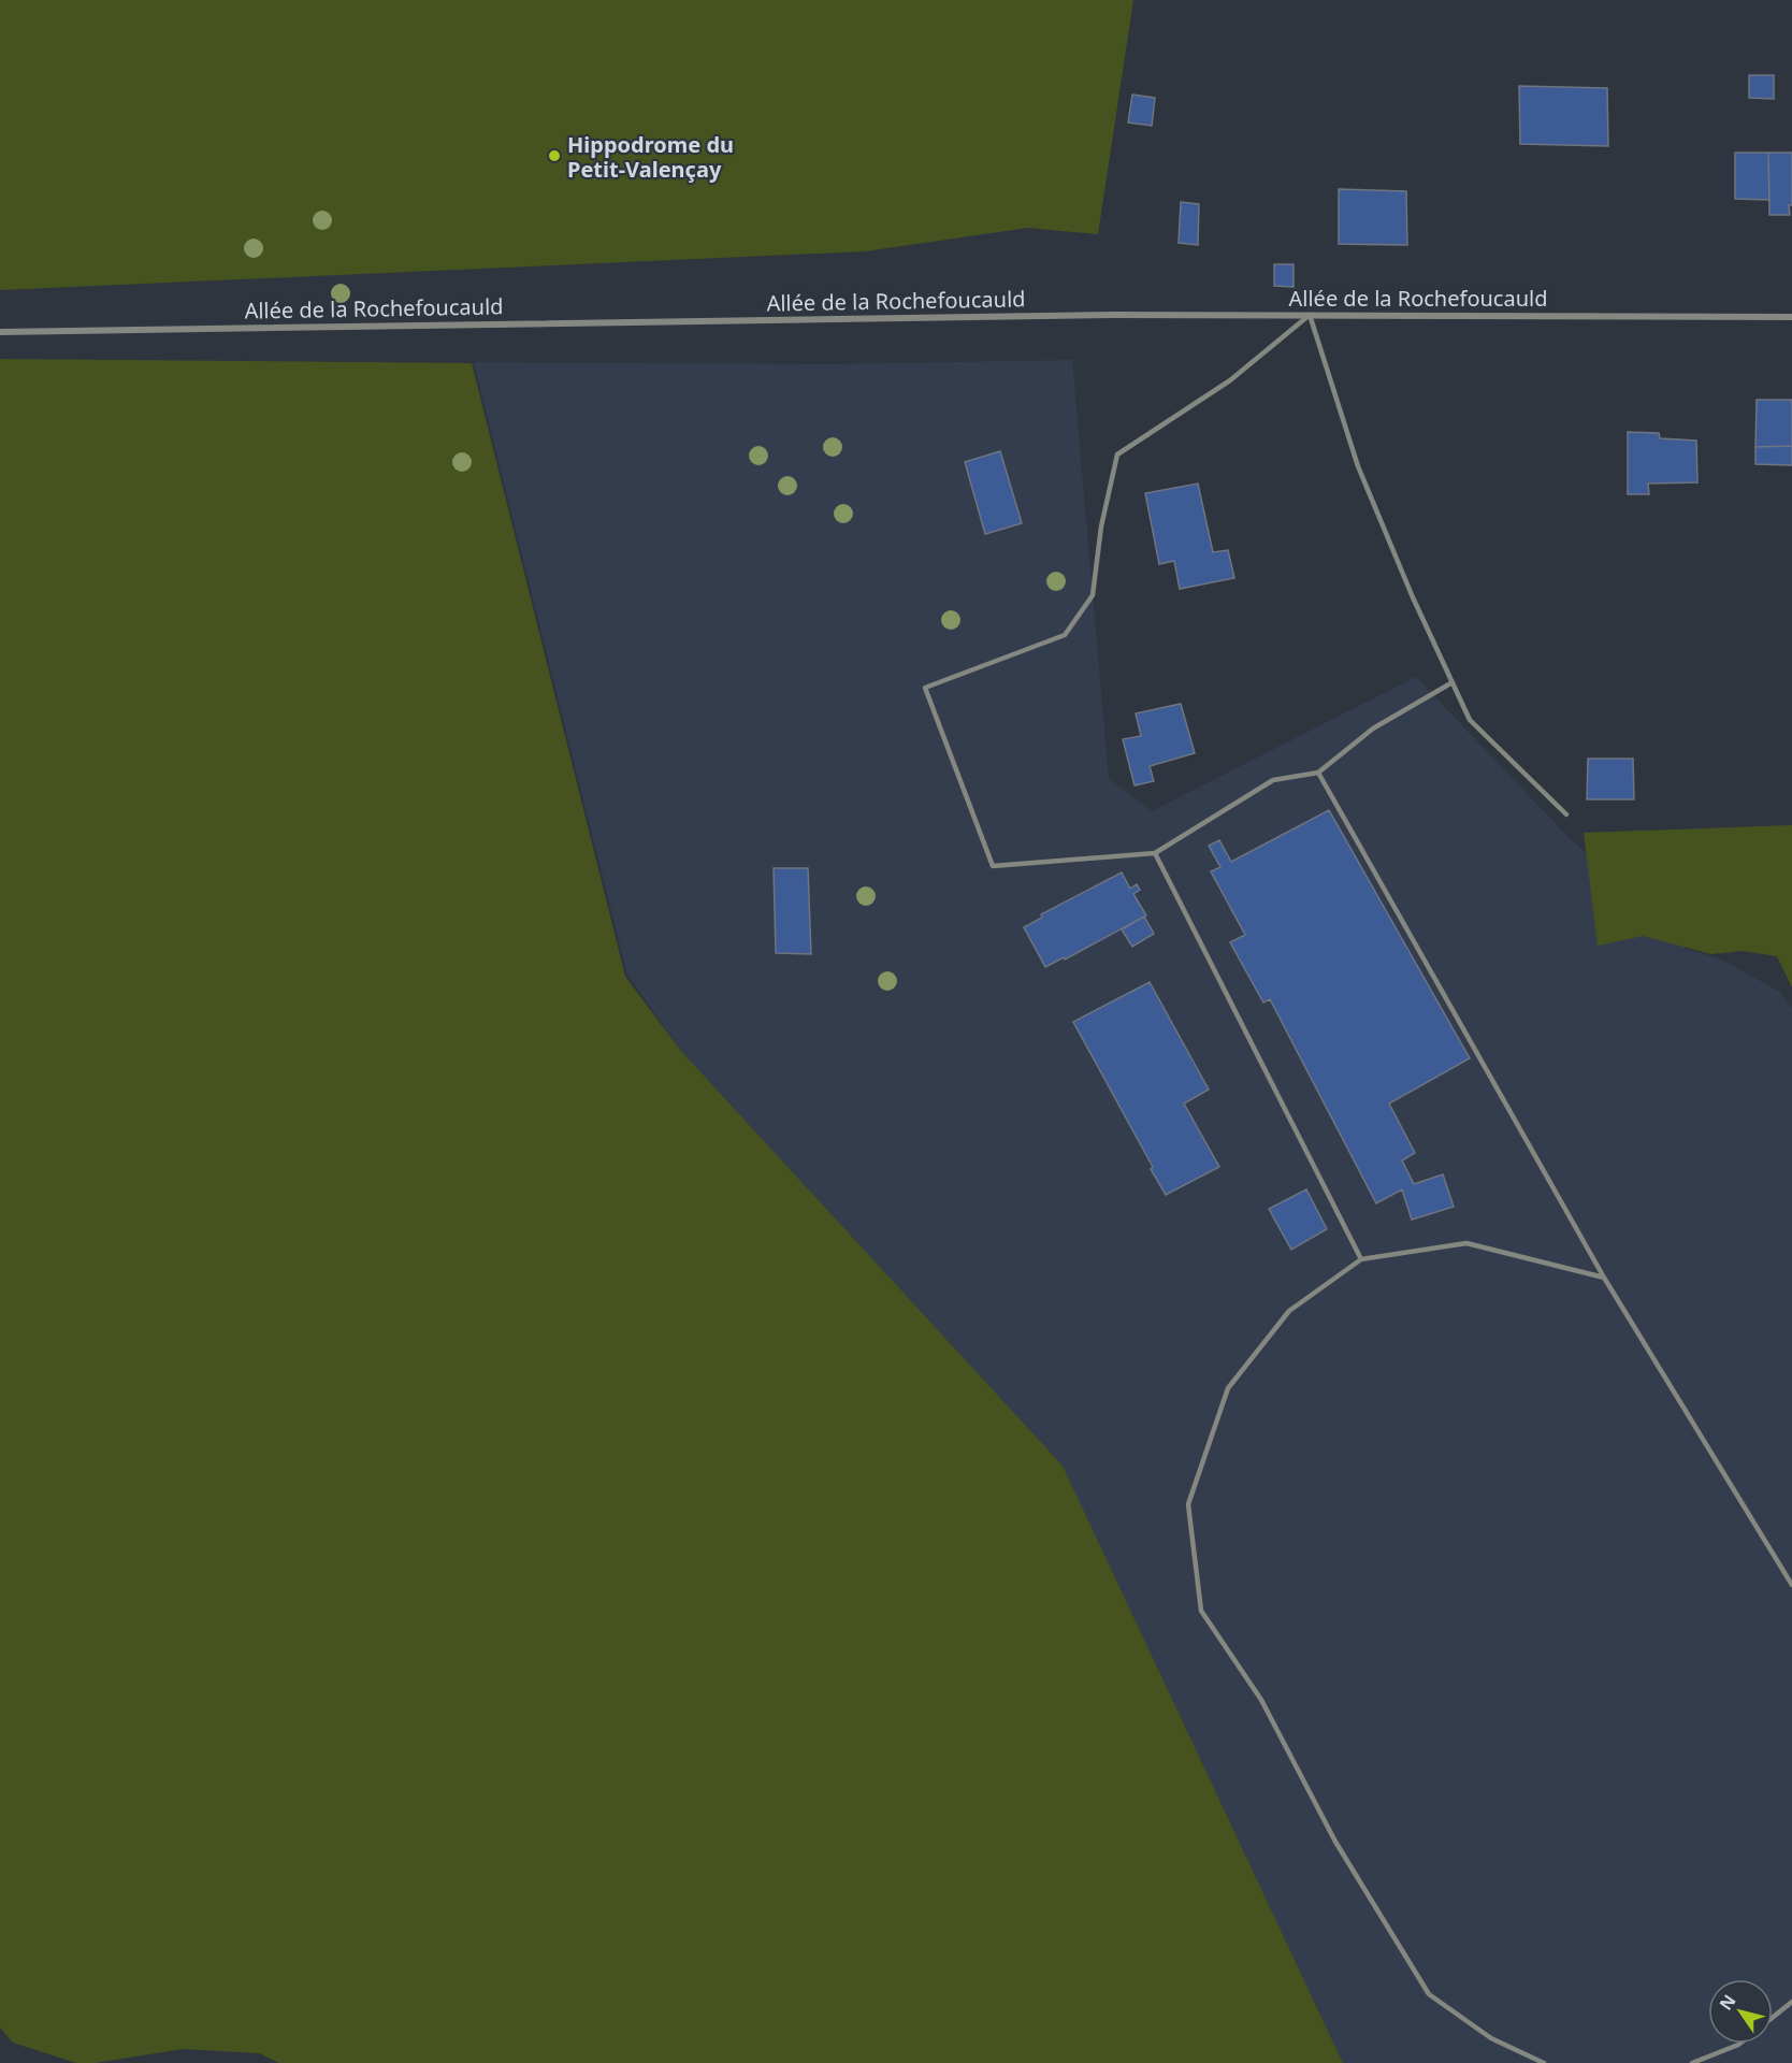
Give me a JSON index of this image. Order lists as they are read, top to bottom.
{
  "streets": {
    "street": ["Allée de la Rochefoucauld"]
  },
  "places": ["Hippodrome du Petit-Valençay"],
  "north": "top left"
}
